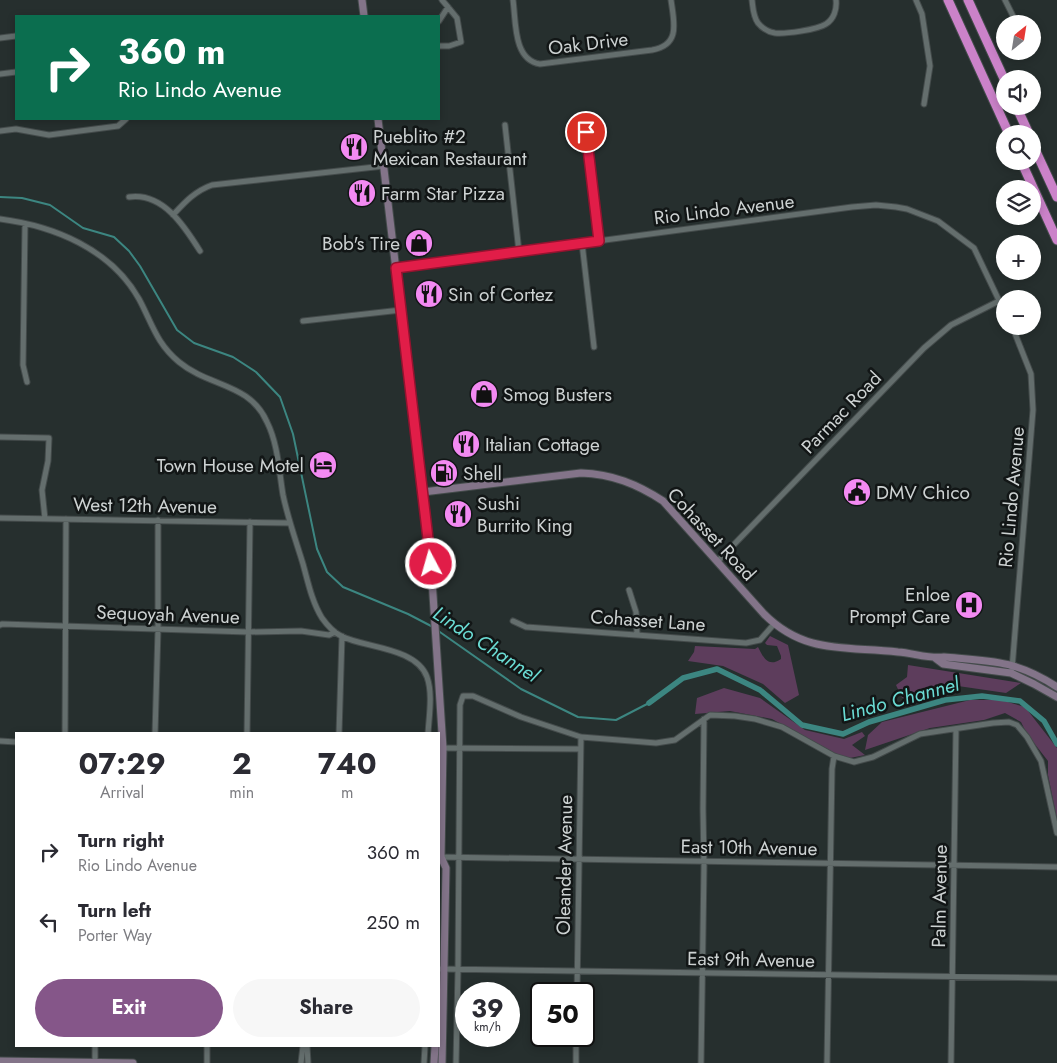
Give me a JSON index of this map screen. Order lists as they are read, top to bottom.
{
  "streets": {
    "main road": ["Cohasset Road"],
    "street": [
      "Oak Drive",
      "Rio Lindo Avenue",
      "Parmac Road",
      "West 12th Avenue",
      "Sequoyah Avenue",
      "Cohasset Lane",
      "East 10th Avenue",
      "Oleander Avenue",
      "Palm Avenue",
      "East 9th Avenue"
    ]
  },
  "crossings": [
    ["Rio Lindo Avenue", "Cohasset Road"],
    ["Parmac Road", "Cohasset Road"],
    ["Cohasset Road", "Cohasset Lane"],
    ["East 10th Avenue", "Oleander Avenue"],
    ["East 10th Avenue", "Palm Avenue"],
    ["Oleander Avenue", "East 9th Avenue"],
    ["Palm Avenue", "East 9th Avenue"]
  ],
  "water": ["Lindo Channel"],
  "places": {
    "restaurant": [
      "Pueblito #2 Mexican Restaurant",
      "Farm Star Pizza",
      "Sin of Cortez",
      "Italian Cottage",
      "Sushi Burrito King"
    ],
    "shop": ["Bob's Tire", "Smog Busters"],
    "hotel": ["Town House Motel"],
    "fuel station": ["Shell"],
    "public building": ["DMV Chico"],
    "hospital": ["Enloe Prompt Care"]
  },
  "north": "top right",
  "page": {
    "map_buttons": ["+", "−"],
    "turn": ["360 m", "Rio Lindo Avenue"],
    "eta": [
      "07:29",
      "Arrival",
      "2",
      "min",
      "740",
      "m"
    ],
    "list": [
      {
        "name": "Turn right",
        "note": "Rio Lindo Avenue",
        "value": "360 m"
      },
      {
        "name": "Turn left",
        "note": "Porter Way",
        "value": "250 m"
      }
    ],
    "buttons": ["Exit", "Share"],
    "speed": "39 km/h",
    "limit": "50"
  }
}
